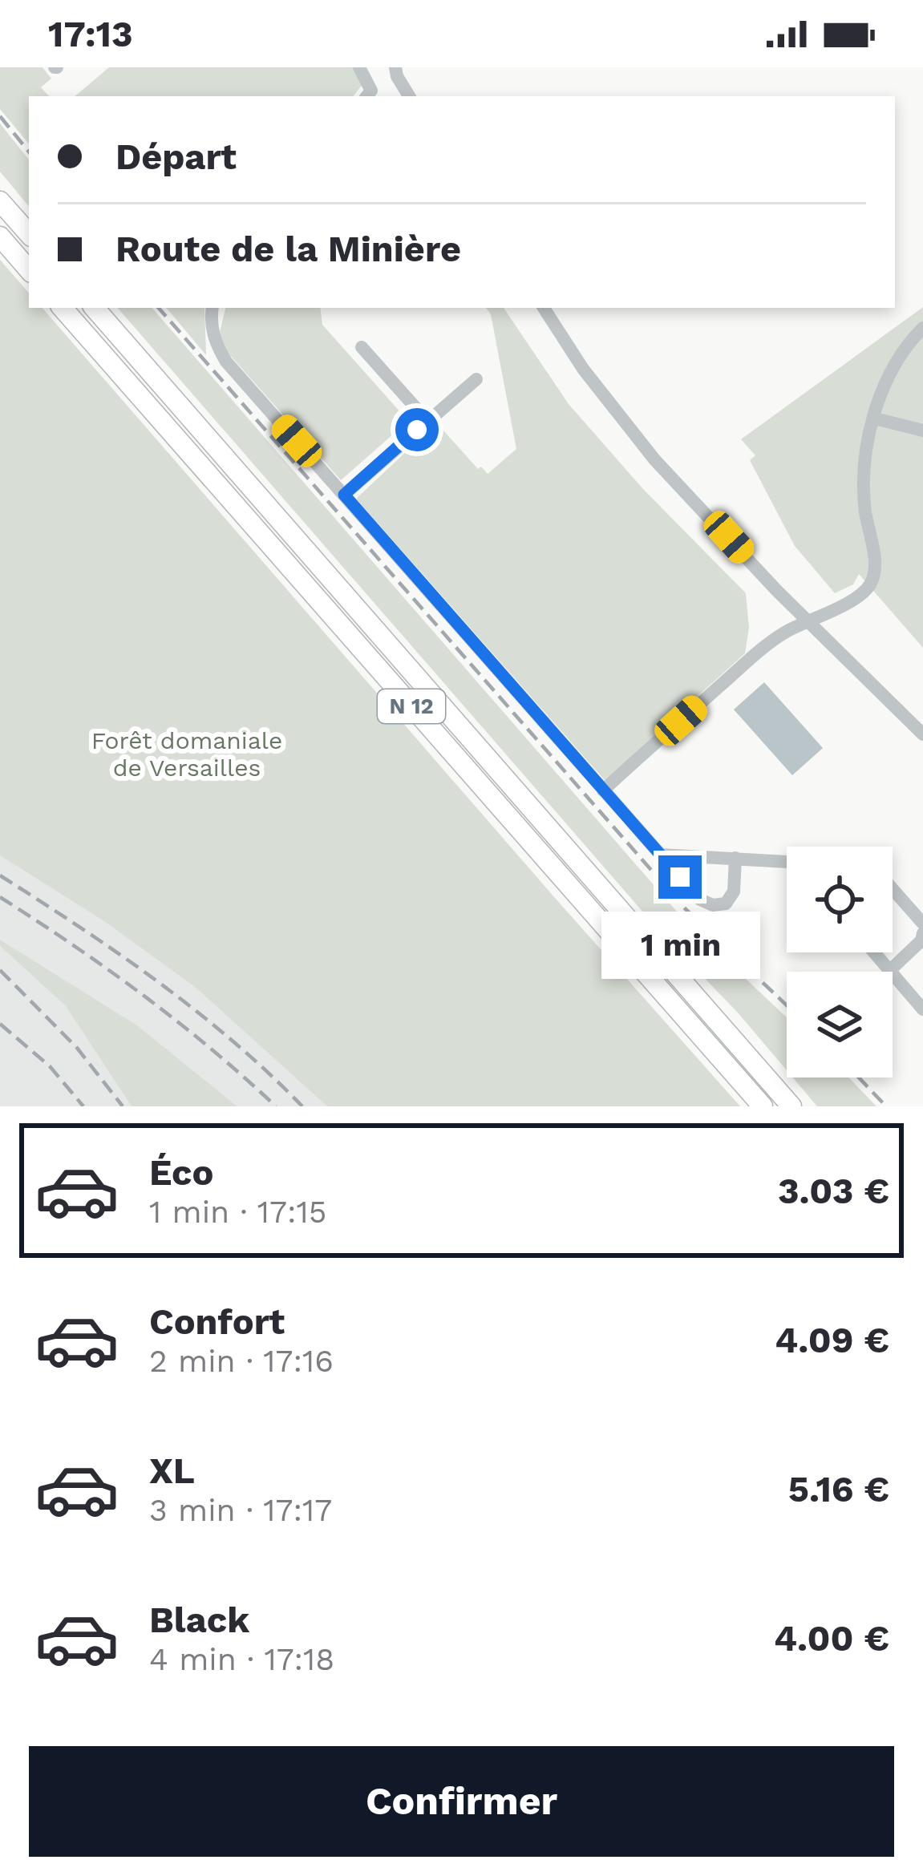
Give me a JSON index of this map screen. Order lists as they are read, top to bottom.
{
  "streets": {
    "highway": ["N 12"]
  },
  "parks": ["Forêt domaniale de Versailles"],
  "page": {
    "status": "17:13",
    "banner": ["Départ", "Route de la Minière"],
    "bubble": "1 min",
    "list": [
      {
        "name": "Éco",
        "note": "1 min · 17:15",
        "value": "3.03 €"
      },
      {
        "name": "Confort",
        "note": "2 min · 17:16",
        "value": "4.09 €"
      },
      {
        "name": "XL",
        "note": "3 min · 17:17",
        "value": "5.16 €"
      },
      {
        "name": "Black",
        "note": "4 min · 17:18",
        "value": "4.00 €"
      }
    ],
    "buttons": "Confirmer"
  }
}
